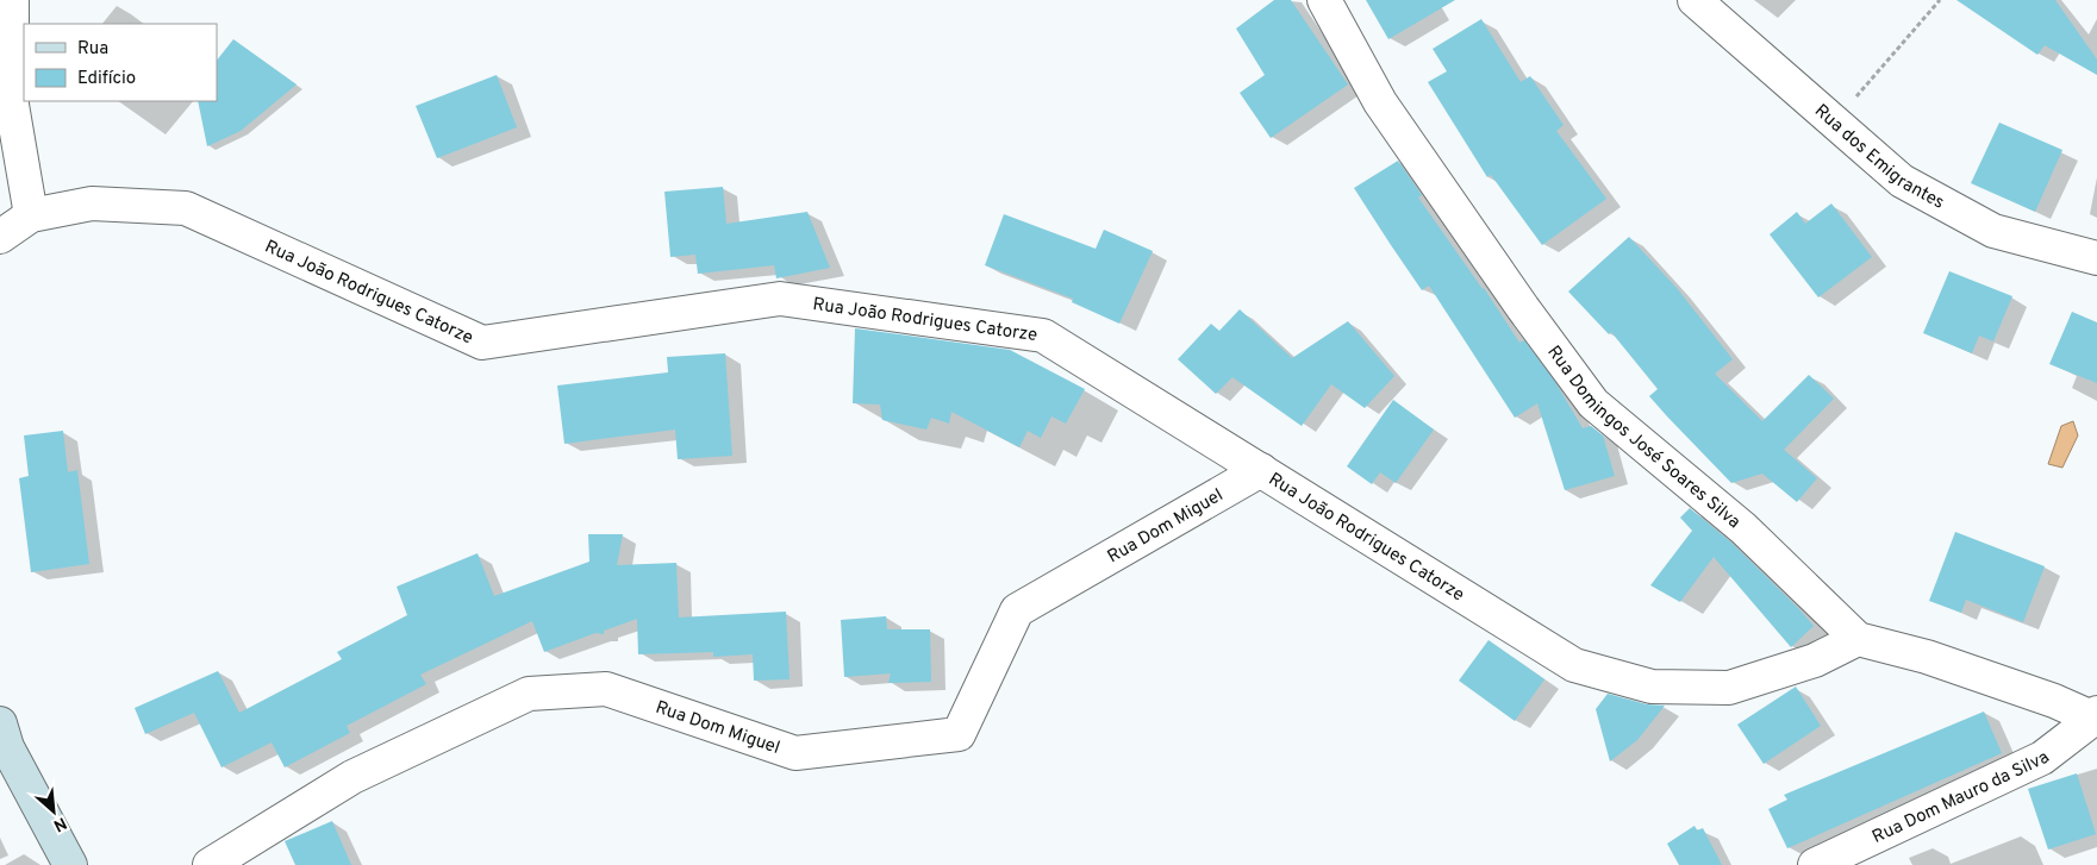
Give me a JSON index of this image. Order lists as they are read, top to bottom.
{
  "streets": {
    "street": [
      "Rua dos Emigrantes",
      "Rua João Rodrigues Catorze",
      "Rua Domingos José Soares Silva",
      "Rua Dom Miguel",
      "Rua Dom Mauro da Silva"
    ]
  },
  "crossings": [
    ["Rua João Rodrigues Catorze", "Rua Domingos José Soares Silva"],
    ["Rua João Rodrigues Catorze", "Rua Dom Miguel"],
    ["Rua Domingos José Soares Silva", "Rua Dom Mauro da Silva"]
  ],
  "legend": ["Rua", "Edifício"],
  "north": "bottom right"
}
